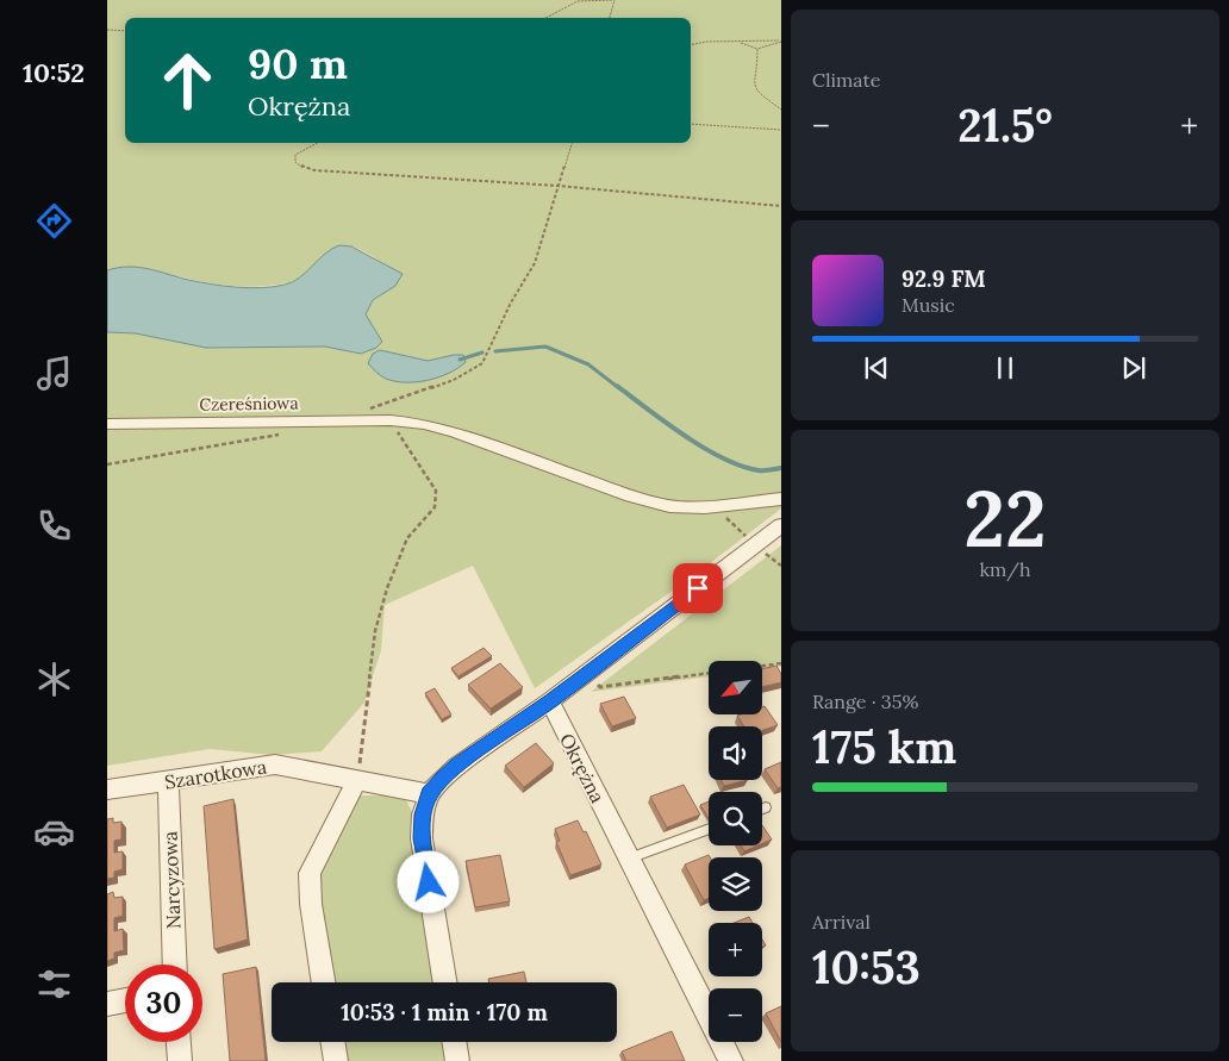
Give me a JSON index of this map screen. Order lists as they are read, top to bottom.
{
  "streets": {
    "street": [
      "Czereśniowa",
      "Okrężna",
      "Szarotkowa",
      "Narcyzowa"
    ]
  },
  "crossings": [
    ["Szarotkowa", "Narcyzowa"]
  ],
  "north": "bottom left",
  "page": {
    "tabs": "10:52",
    "tile": [
      "Climate",
      ["22", "km/h"],
      ["Range · 35%", "175 km"],
      ["Arrival", "10:53"]
    ],
    "turn": ["90 m", "Okrężna"],
    "heat": ["−", "21.5°", "+"],
    "song": ["92.9 FM", "Music"],
    "map_buttons": ["+", "−"],
    "limit": "30",
    "trip": "10:53 · 1 min · 170 m"
  }
}
